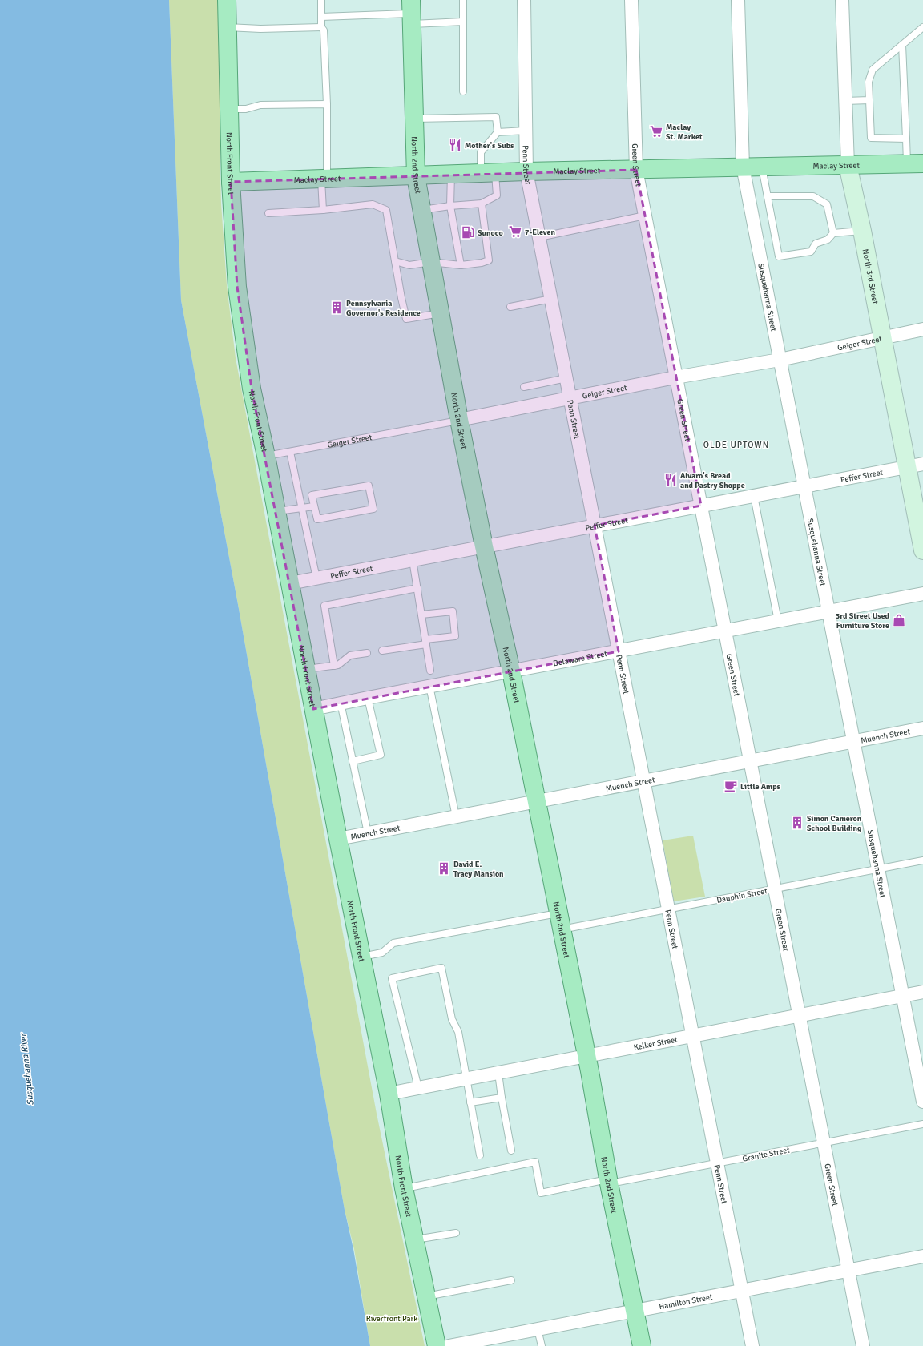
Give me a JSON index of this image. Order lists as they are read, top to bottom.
{
  "streets": {
    "main road": [
      "North Front Street",
      "North 2nd Street",
      "Maclay Street",
      "North 3rd Street"
    ],
    "street": [
      "Penn Street",
      "Green Street",
      "Susquehanna Street",
      "Geiger Street",
      "Peffer Street",
      "Delaware Street",
      "Muench Street",
      "Kelker Street",
      "Hamilton Street"
    ],
    "lane": ["Dauphin Street", "Granite Street"]
  },
  "crossings": [
    ["North Front Street", "Maclay Street"],
    ["North Front Street", "Geiger Street"],
    ["North Front Street", "Peffer Street"],
    ["North Front Street", "Delaware Street"],
    ["North Front Street", "Muench Street"],
    ["North Front Street", "Dauphin Street"],
    ["North Front Street", "Kelker Street"],
    ["North Front Street", "Granite Street"],
    ["North 2nd Street", "Maclay Street"],
    ["North 2nd Street", "Geiger Street"],
    ["North 2nd Street", "Peffer Street"],
    ["North 2nd Street", "Delaware Street"],
    ["North 2nd Street", "Muench Street"],
    ["North 2nd Street", "Dauphin Street"],
    ["North 2nd Street", "Kelker Street"],
    ["North 2nd Street", "Granite Street"],
    ["North 2nd Street", "Hamilton Street"],
    ["Penn Street", "Maclay Street"],
    ["Penn Street", "Geiger Street"],
    ["Penn Street", "Peffer Street"],
    ["Penn Street", "Delaware Street"],
    ["Penn Street", "Muench Street"],
    ["Penn Street", "Dauphin Street"],
    ["Penn Street", "Kelker Street"],
    ["Penn Street", "Granite Street"],
    ["Penn Street", "Hamilton Street"],
    ["Green Street", "Maclay Street"],
    ["Green Street", "Geiger Street"],
    ["Green Street", "Peffer Street"],
    ["Green Street", "Delaware Street"],
    ["Green Street", "Muench Street"],
    ["Green Street", "Dauphin Street"],
    ["Green Street", "Kelker Street"],
    ["Green Street", "Granite Street"],
    ["Green Street", "Hamilton Street"],
    ["Maclay Street", "North 3rd Street"],
    ["Maclay Street", "Susquehanna Street"],
    ["North 3rd Street", "Geiger Street"],
    ["North 3rd Street", "Peffer Street"],
    ["Susquehanna Street", "Geiger Street"],
    ["Susquehanna Street", "Peffer Street"],
    ["Susquehanna Street", "Delaware Street"],
    ["Susquehanna Street", "Muench Street"],
    ["Susquehanna Street", "Dauphin Street"],
    ["Susquehanna Street", "Kelker Street"]
  ],
  "districts": ["OLDE UPTOWN"],
  "water": ["Susquehanna River"],
  "parks": ["Riverfront Park"],
  "places": {
    "supermarket": ["Maclay St. Market", "7-Eleven"],
    "restaurant": ["Mother's Subs", "Alvaro's Bread and Pastry Shoppe"],
    "fuel station": ["Sunoco"],
    "building": ["Pennsylvania Governor's Residence", "Simon Cameron School Building", "David E. Tracy Mansion"],
    "shop": ["3rd Street Used Furniture Store"],
    "cafe": ["Little Amps"]
  }
}
